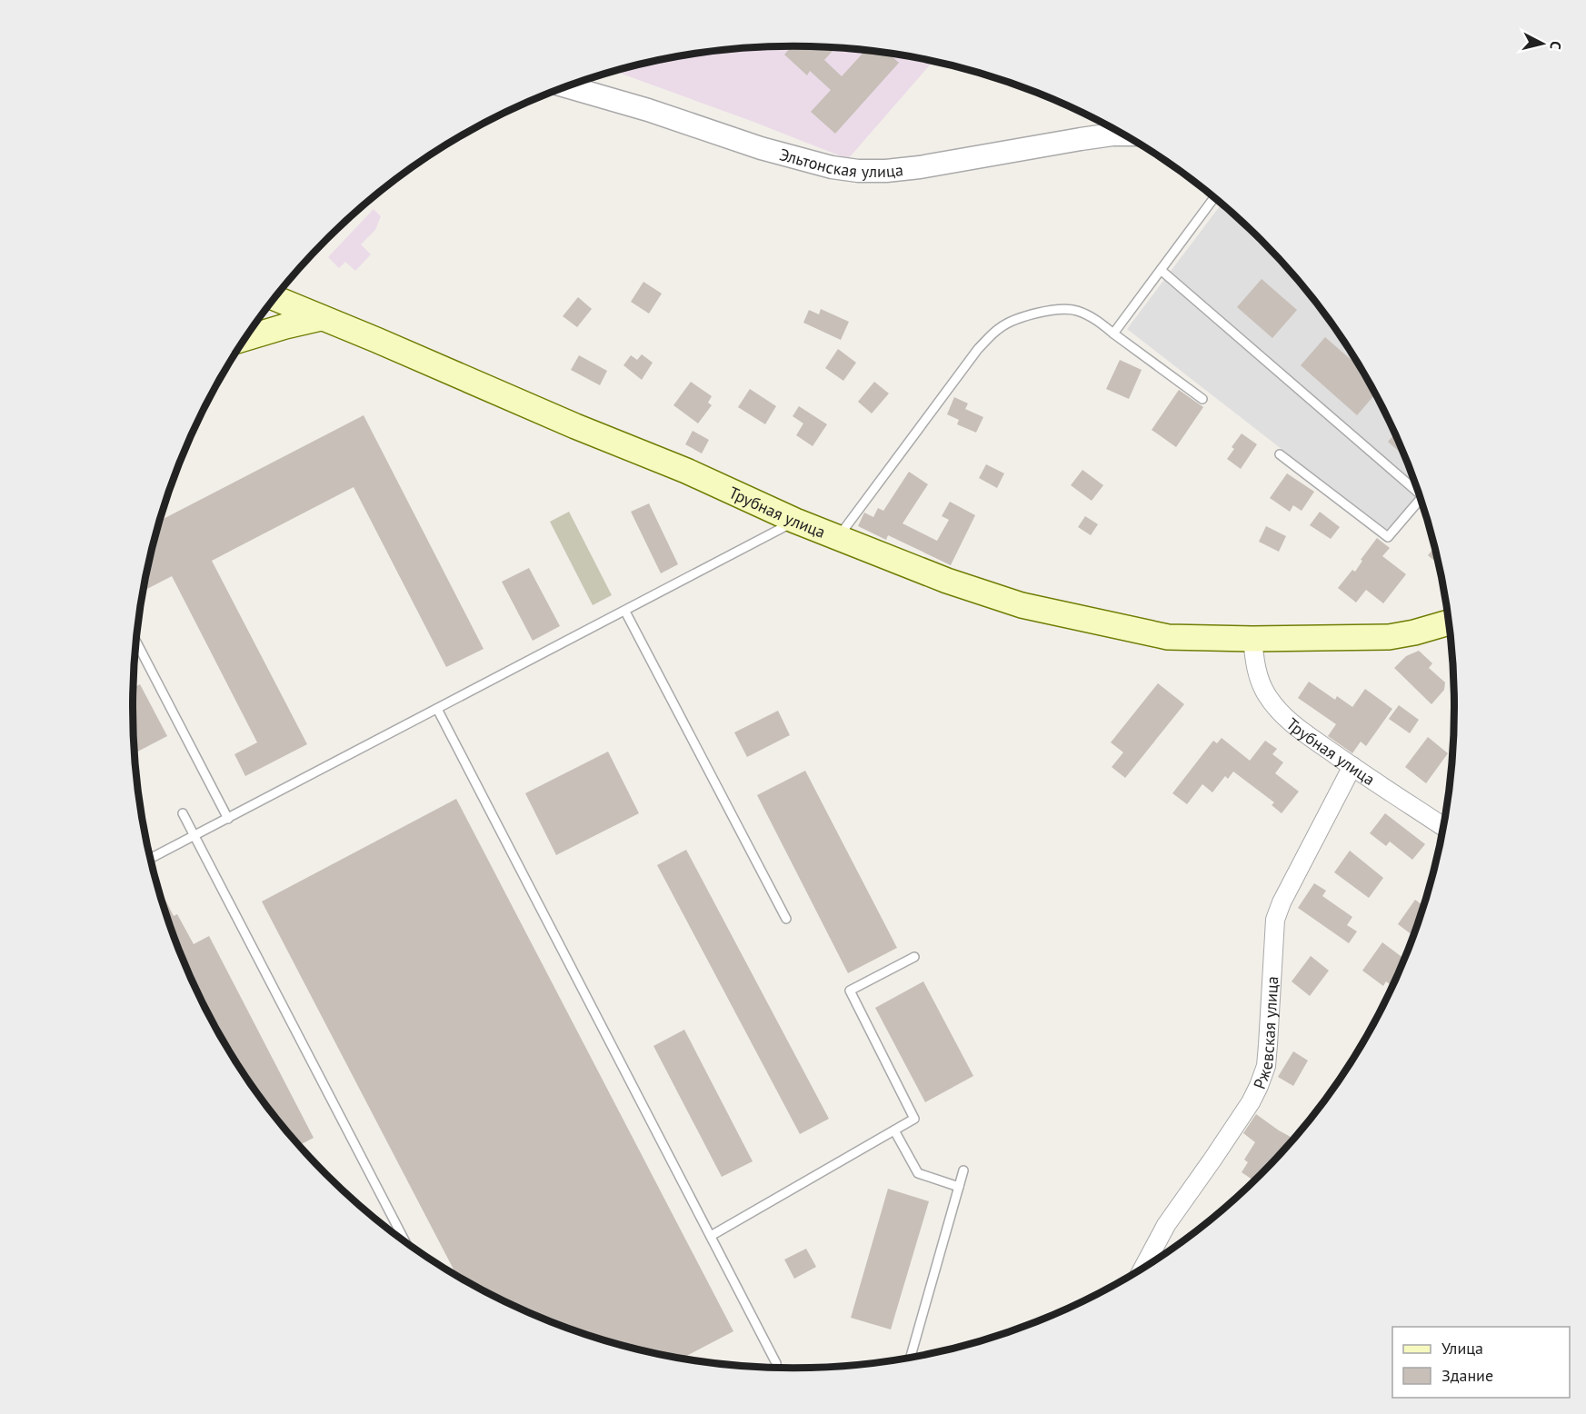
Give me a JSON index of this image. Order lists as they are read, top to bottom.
{
  "streets": {
    "main road": ["Трубная улица"],
    "street": ["Эльтонская улица", "Ржевская улица"]
  },
  "crossings": [
    ["Трубная улица", "Ржевская улица"]
  ],
  "legend": ["Улица", "Здание"],
  "north": "right"
}
